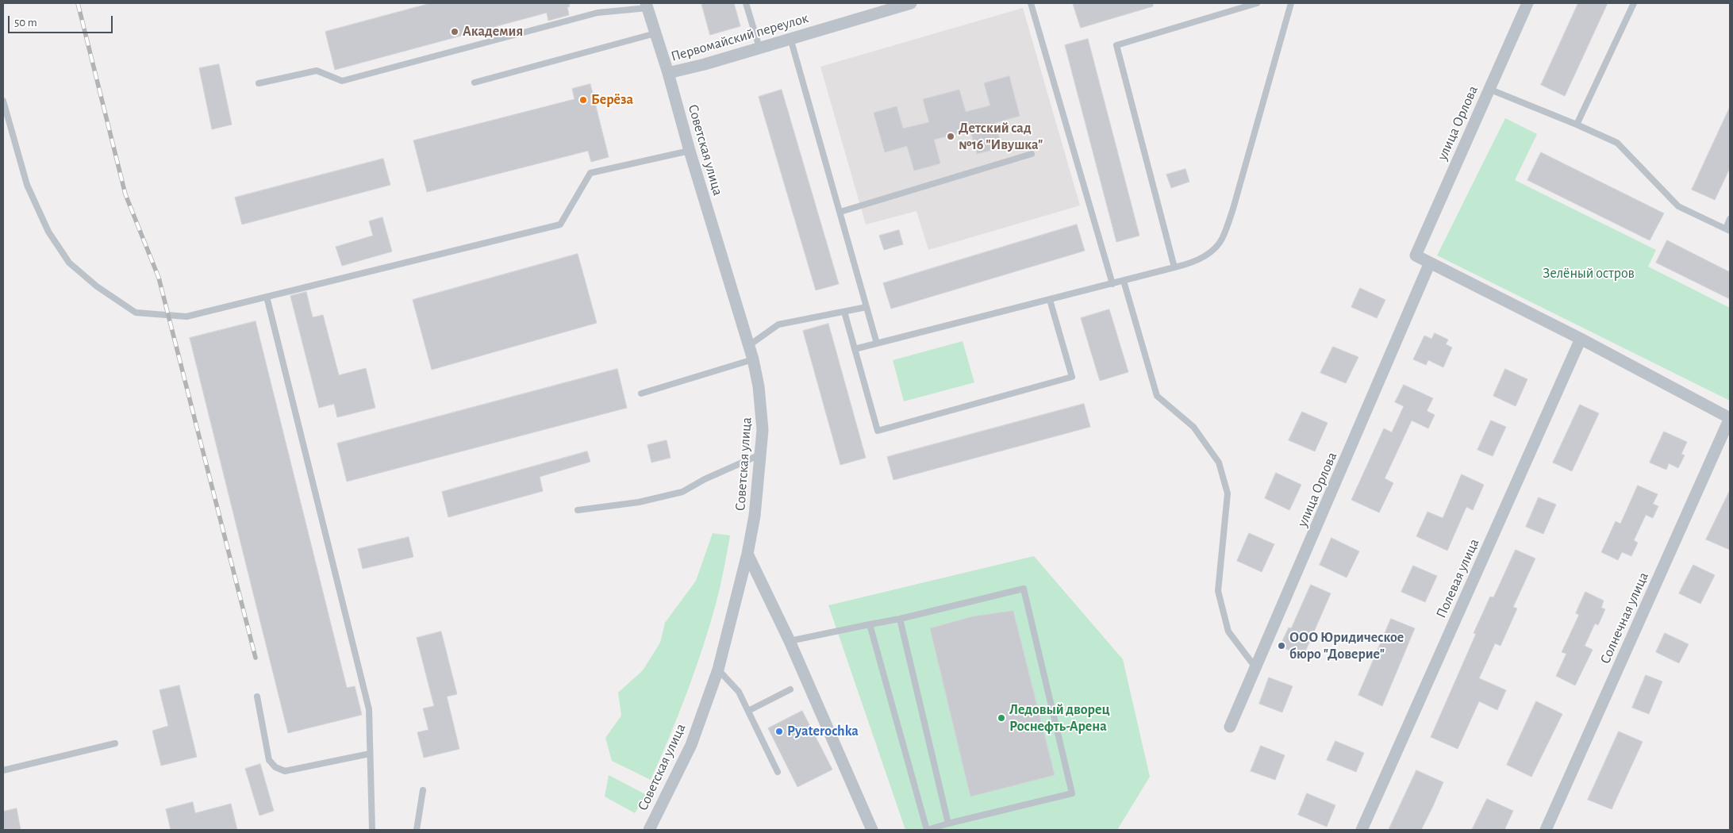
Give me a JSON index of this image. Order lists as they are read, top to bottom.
{
  "streets": {
    "street": [
      "Первомайский переулок",
      "улица Орлова",
      "Советская улица",
      "Полевая улица",
      "Солнечная улица"
    ]
  },
  "crossings": [
    ["Первомайский переулок", "Советская улица"]
  ],
  "parks": ["Зелёный остров"],
  "places": [
    "Академия",
    "Берёза",
    "Детский сад №16 \"Ивушка\"",
    "ООО Юридическое бюро \"Доверие\"",
    "Ледовый дворец Роснефть-Арена",
    "Pyaterochka"
  ],
  "scale_bar": "50 m"
}
